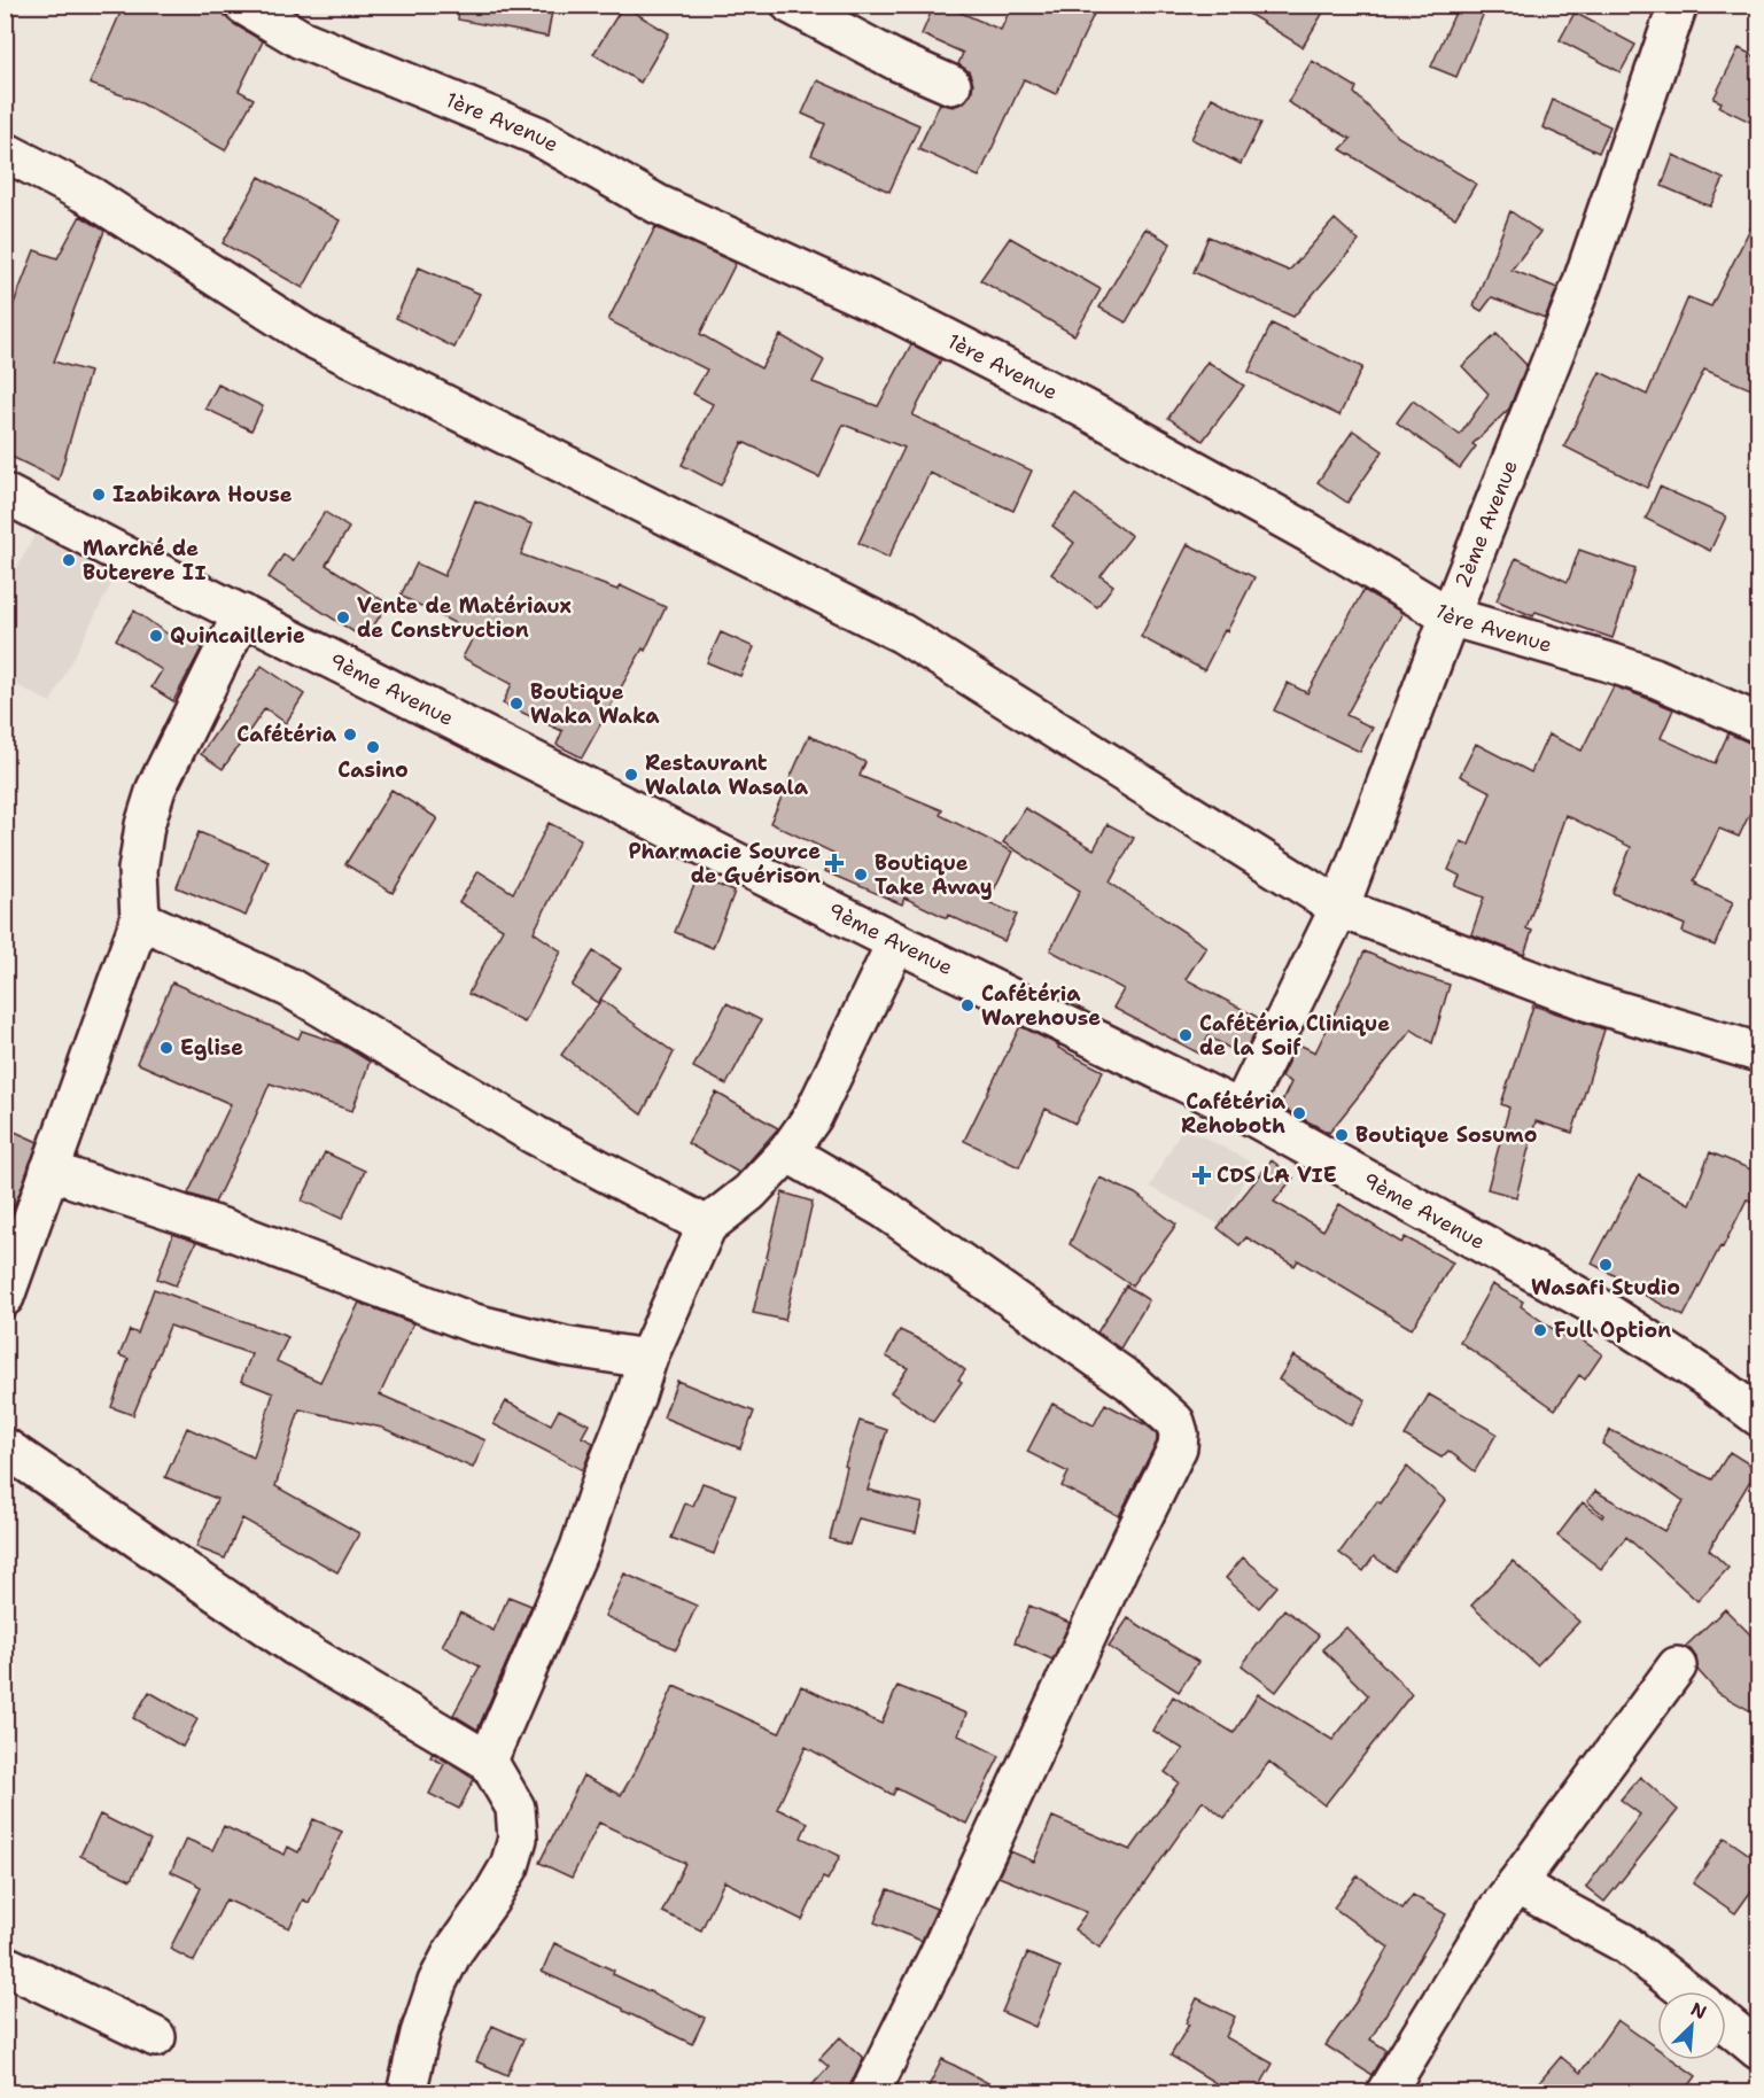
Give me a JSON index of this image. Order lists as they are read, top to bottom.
{
  "streets": {
    "street": ["1ère Avenue", "2ème Avenue", "9ème Avenue"]
  },
  "crossings": [
    ["1ère Avenue", "2ème Avenue"],
    ["2ème Avenue", "9ème Avenue"]
  ],
  "places": {
    "other": [
      "Izabikara House",
      "Marché de Buterere II",
      "Vente de Matériaux de Construction",
      "Quincaillerie",
      "Boutique Waka Waka",
      "Cafétéria",
      "Casino",
      "Restaurant Walala Wasala",
      "Boutique Take Away",
      "Cafétéria Warehouse",
      "Cafétéria Clinique de la Soif",
      "Eglise",
      "Cafétéria Rehoboth",
      "Boutique Sosumo",
      "Wasafi Studio",
      "Full Option"
    ],
    "health": ["Pharmacie Source de Guérison", "CDS LA VIE"]
  },
  "north": "top right"
}
